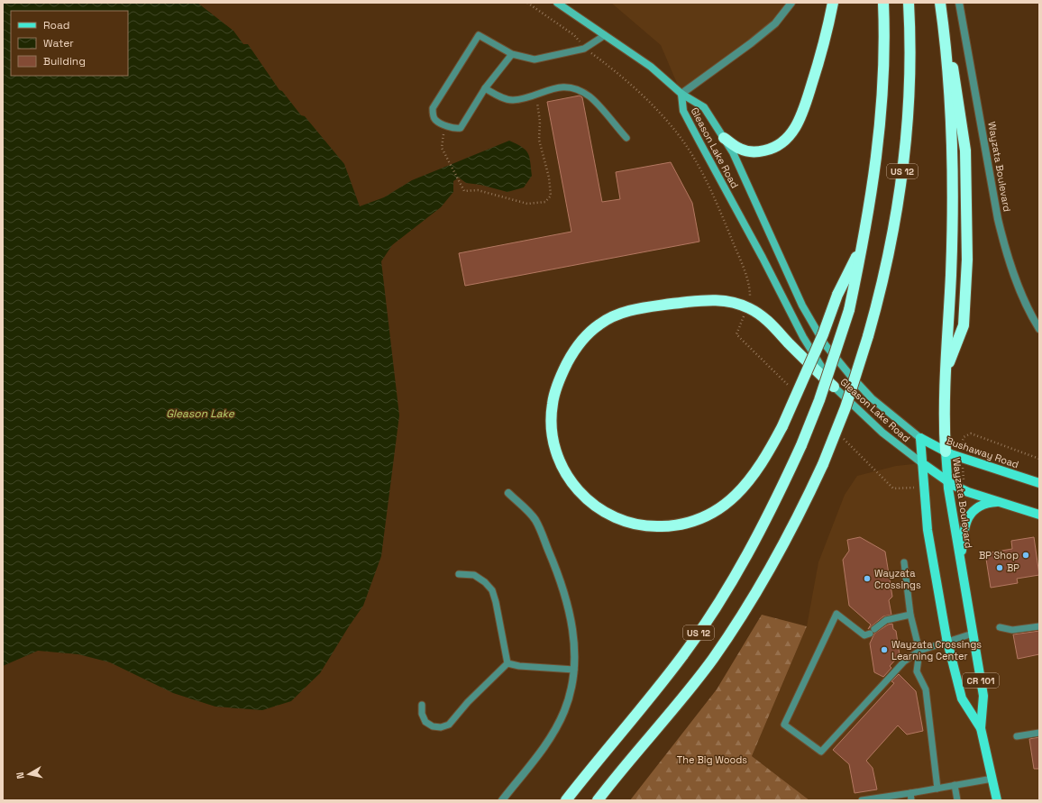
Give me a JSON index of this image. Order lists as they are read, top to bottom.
{
  "streets": {
    "highway": ["US 12"],
    "main road": [
      "Gleason Lake Road",
      "Wayzata Boulevard",
      "Bushaway Road",
      "CR 101"
    ]
  },
  "crossings": [
    ["Gleason Lake Road", "Bushaway Road"],
    ["Gleason Lake Road", "CR 101"],
    ["Wayzata Boulevard", "Bushaway Road"],
    ["Wayzata Boulevard", "CR 101"],
    ["Bushaway Road", "CR 101"]
  ],
  "water": ["Gleason Lake"],
  "parks": ["The Big Woods"],
  "places": [
    "BP Shop",
    "BP",
    "Wayzata Crossings",
    "Wayzata Crossings Learning Center"
  ],
  "legend": ["Road", "Water", "Building"],
  "north": "left"
}
